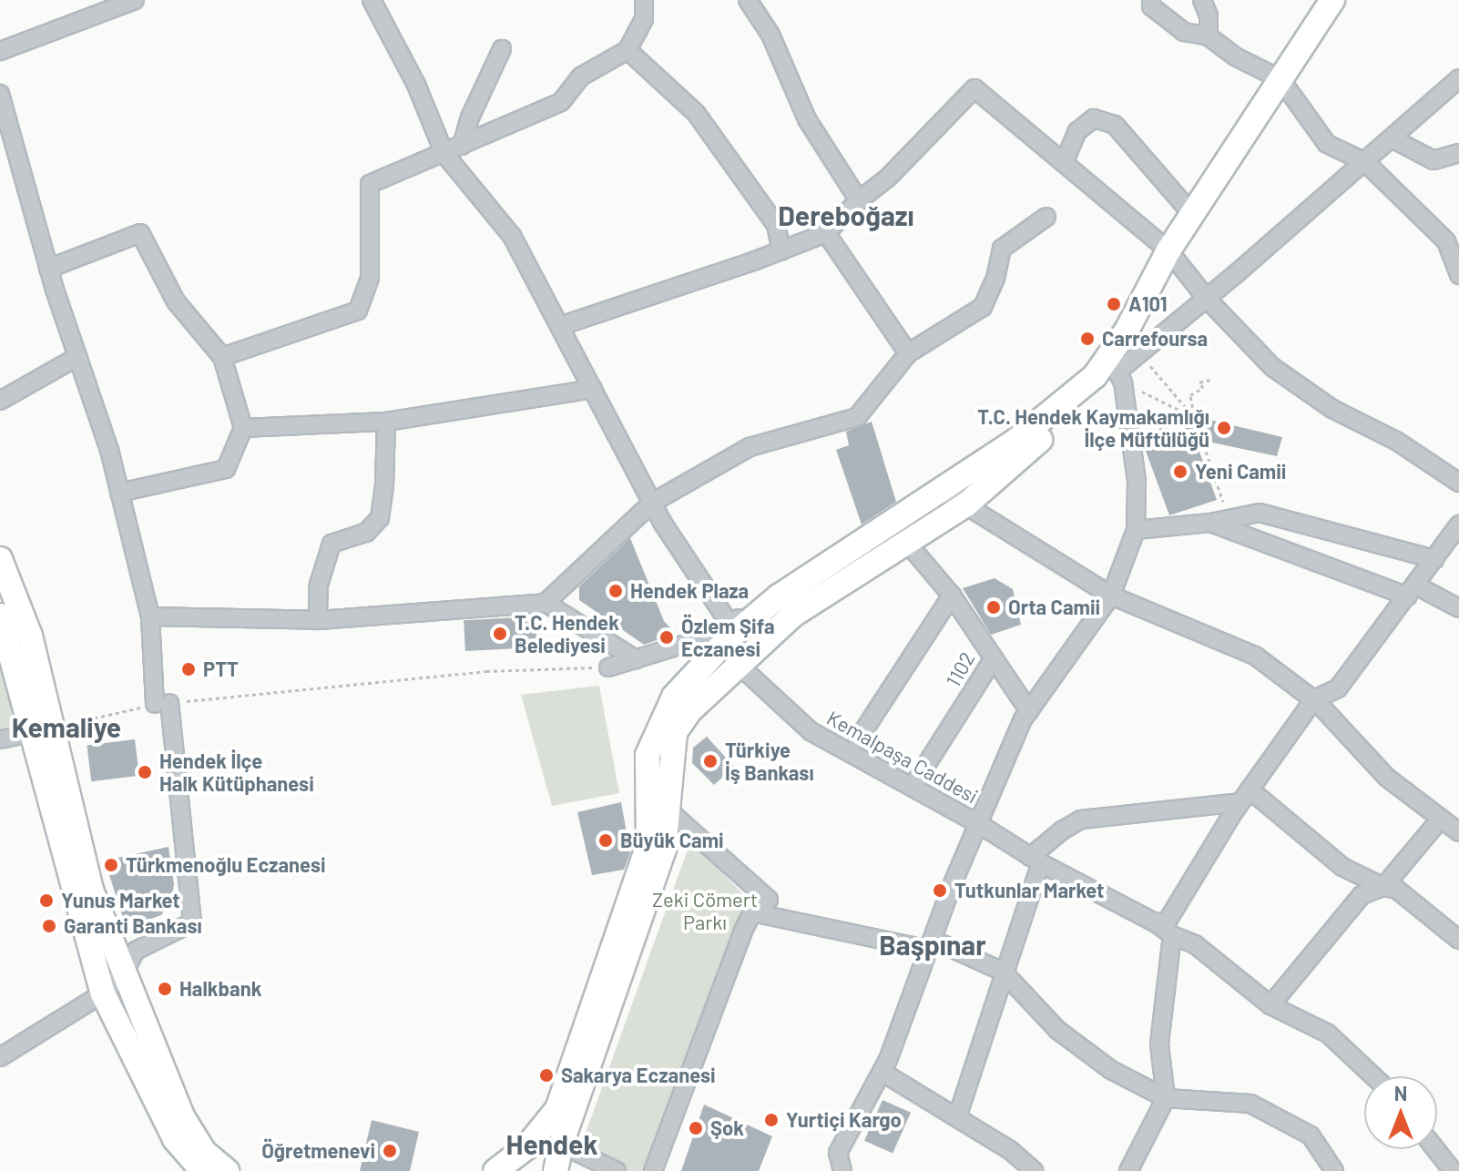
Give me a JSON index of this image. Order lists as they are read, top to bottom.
{
  "streets": {
    "street": ["1102", "Kemalpaşa Caddesi"]
  },
  "crossings": [
    ["1102", "Kemalpaşa Caddesi"]
  ],
  "districts": [
    "Dereboğazı",
    "Kemaliye",
    "Başpınar",
    "Hendek"
  ],
  "parks": ["Zeki Cömert Parkı"],
  "places": [
    "A101",
    "Carrefoursa",
    "T.C. Hendek Kaymakamlığı İlçe Müftülüğü",
    "Yeni Camii",
    "Hendek Plaza",
    "Orta Camii",
    "T.C. Hendek Belediyesi",
    "Özlem Şifa Eczanesi",
    "PTT",
    "Türkiye İş Bankası",
    "Hendek İlçe Halk Kütüphanesi",
    "Büyük Cami",
    "Türkmenoğlu Eczanesi",
    "Tutkunlar Market",
    "Yunus Market",
    "Garanti Bankası",
    "Halkbank",
    "Sakarya Eczanesi",
    "Yurtiçi Kargo",
    "Şok",
    "Öğretmenevi"
  ],
  "north": "top"
}
